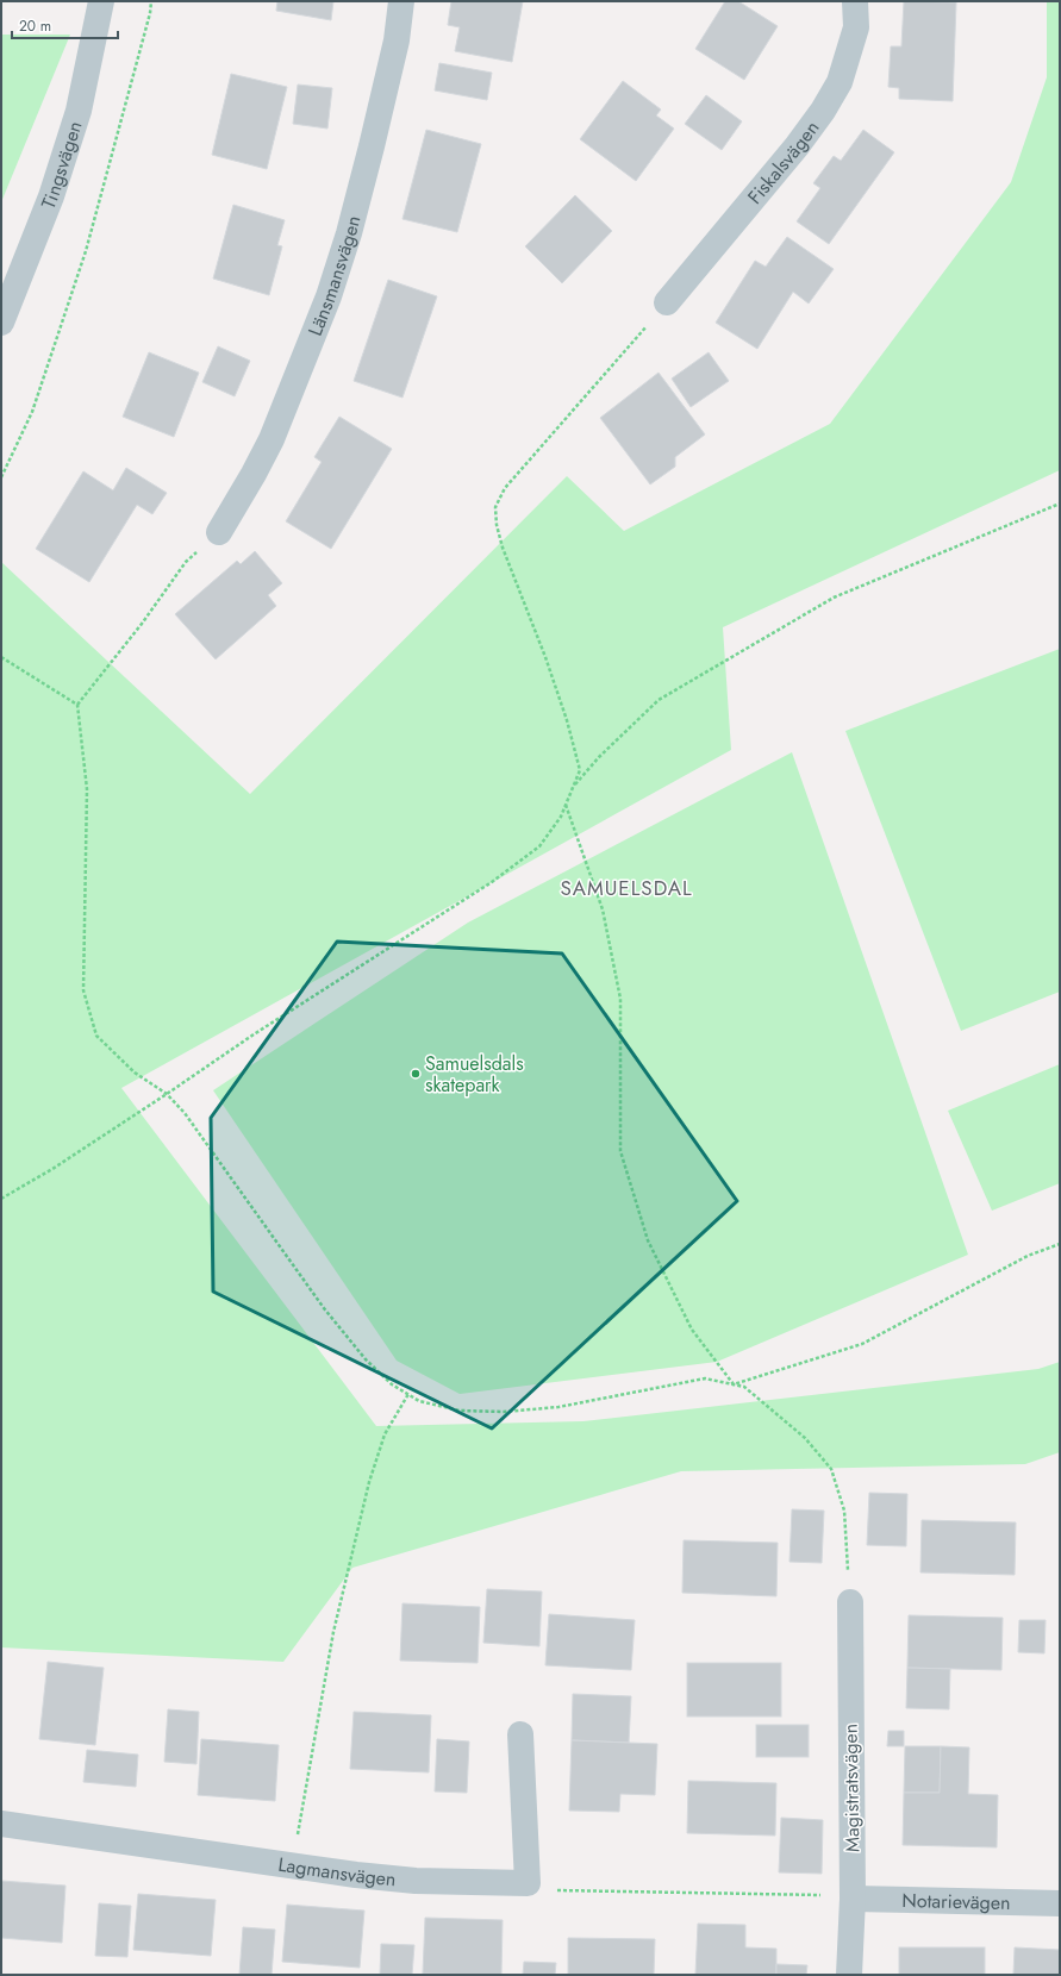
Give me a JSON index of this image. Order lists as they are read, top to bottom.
{
  "streets": {
    "street": [
      "Fiskalsvägen",
      "Tingsvägen",
      "Länsmansvägen",
      "Magistratsvägen",
      "Lagmansvägen",
      "Notarievägen"
    ]
  },
  "crossings": [
    ["Magistratsvägen", "Notarievägen"]
  ],
  "districts": ["SAMUELSDAL"],
  "places": ["Samuelsdals skatepark"],
  "scale_bar": "20 m"
}
